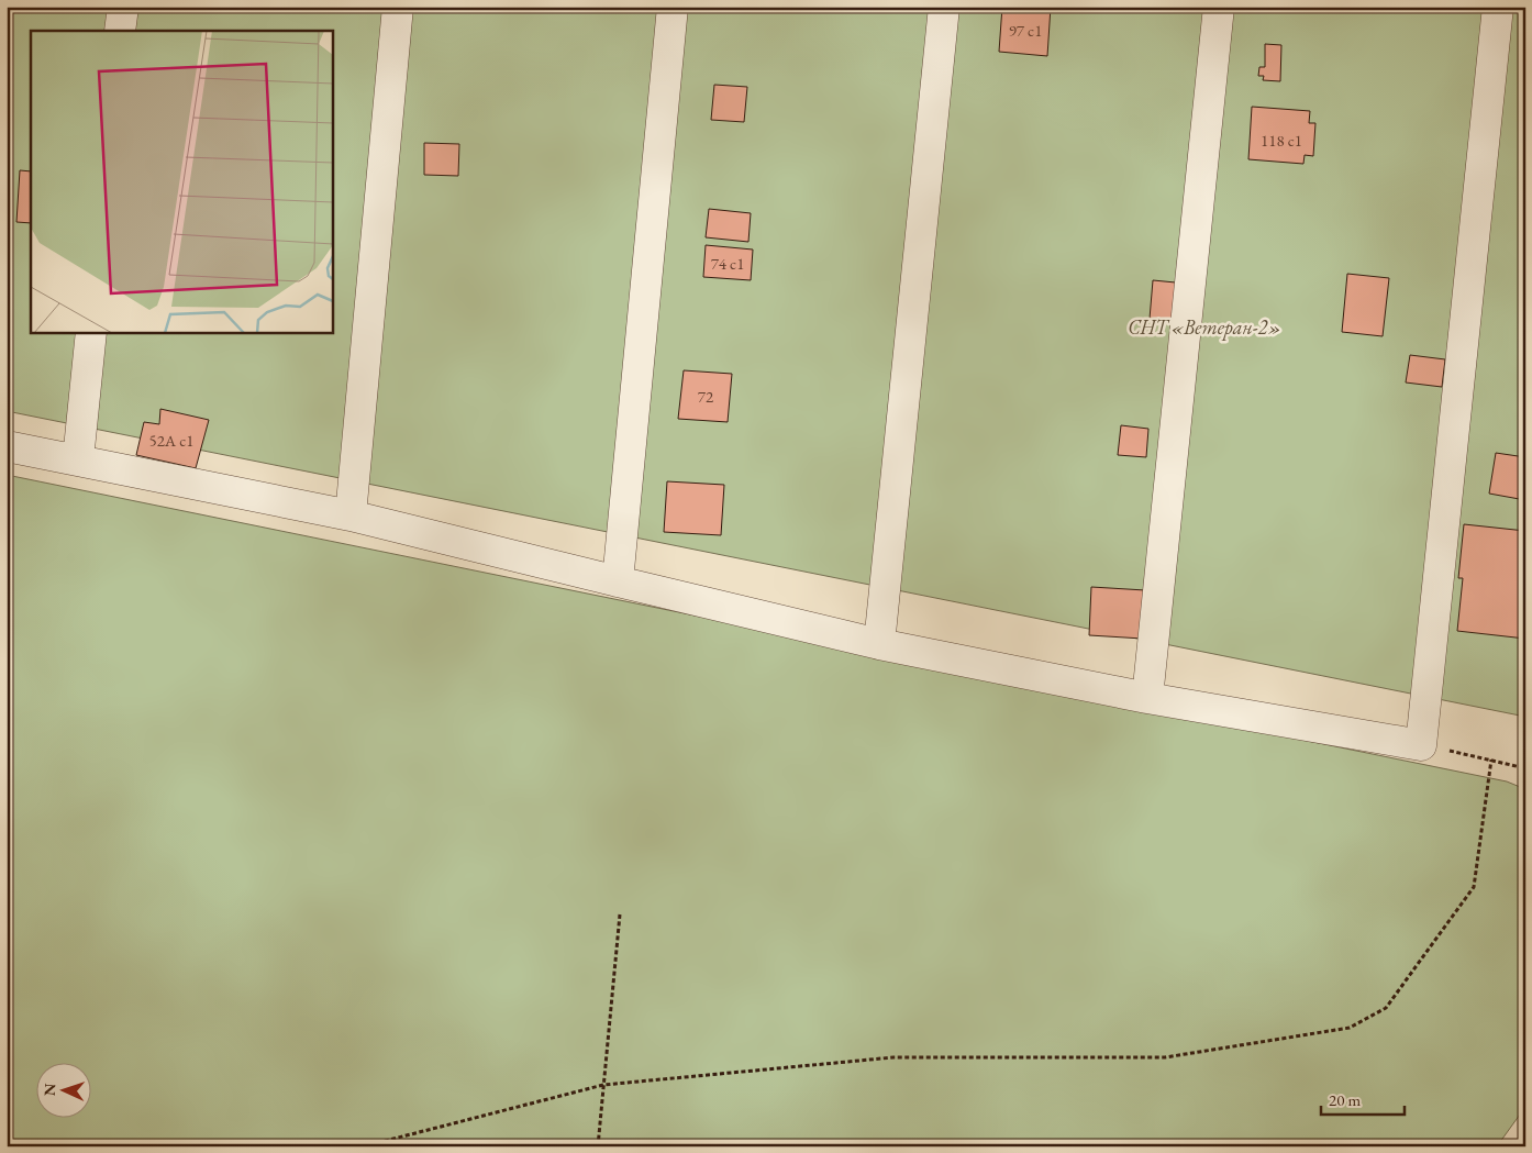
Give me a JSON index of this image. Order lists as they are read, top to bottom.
{
  "parks": ["СНТ «Ветеран-2»"],
  "house_numbers": [
    "97 с1",
    "118 с1",
    "74 с1",
    "72",
    "52А с1"
  ],
  "scale_bar": "20 m",
  "north": "left"
}
